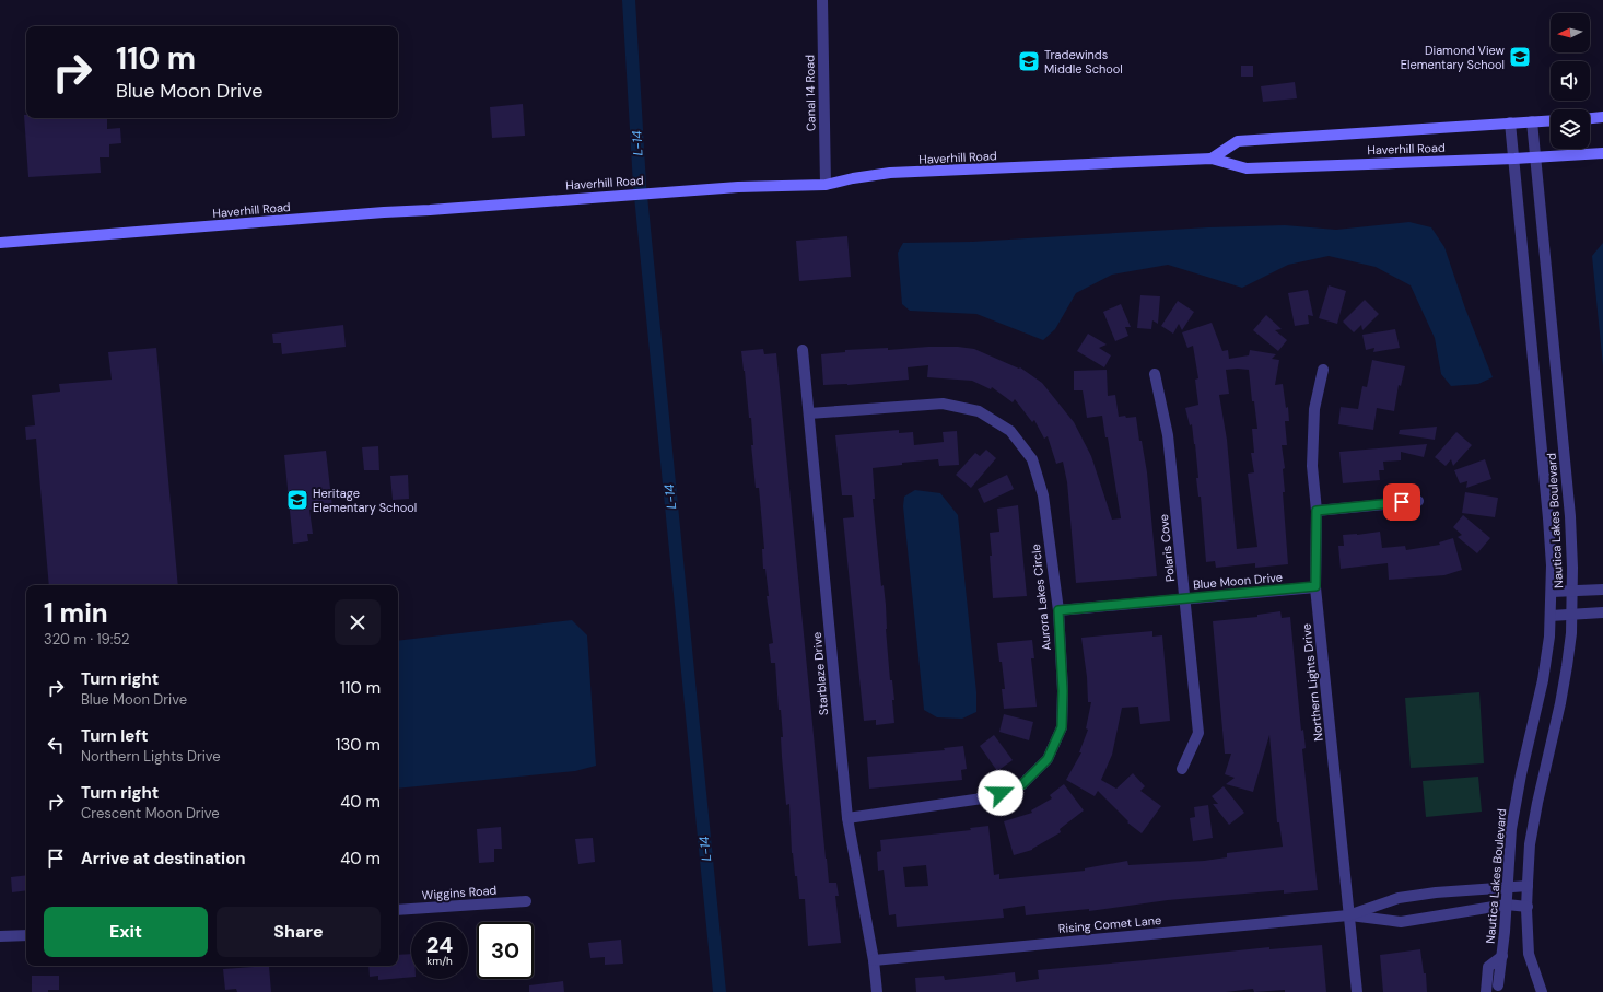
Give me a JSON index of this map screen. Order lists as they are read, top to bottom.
{
  "streets": {
    "street": [
      "Canal 14 Road",
      "Haverhill Road",
      "Nautica Lakes Boulevard",
      "Polaris Cove",
      "Blue Moon Drive",
      "Aurora Lakes Circle",
      "Starblaze Drive",
      "Northern Lights Drive",
      "Wiggins Road",
      "Rising Comet Lane"
    ]
  },
  "crossings": [
    ["Canal 14 Road", "Haverhill Road"],
    ["Haverhill Road", "Nautica Lakes Boulevard"],
    ["Nautica Lakes Boulevard", "Rising Comet Lane"],
    ["Polaris Cove", "Blue Moon Drive"],
    ["Blue Moon Drive", "Aurora Lakes Circle"],
    ["Blue Moon Drive", "Northern Lights Drive"],
    ["Aurora Lakes Circle", "Starblaze Drive"],
    ["Starblaze Drive", "Rising Comet Lane"],
    ["Northern Lights Drive", "Rising Comet Lane"]
  ],
  "water": ["L-14"],
  "places": {
    "school or university": ["Diamond View Elementary School", "Tradewinds Middle School", "Heritage Elementary School"]
  },
  "north": "left",
  "page": {
    "turn": ["110 m", "Blue Moon Drive"],
    "heading": ["1 min", "320 m · 19:52"],
    "list": [
      {
        "name": "Turn right",
        "note": "Blue Moon Drive",
        "value": "110 m"
      },
      {
        "name": "Turn left",
        "note": "Northern Lights Drive",
        "value": "130 m"
      },
      {
        "name": "Turn right",
        "note": "Crescent Moon Drive",
        "value": "40 m"
      },
      {
        "name": "Arrive at destination",
        "value": "40 m"
      }
    ],
    "buttons": ["Exit", "Share"],
    "speed": "24 km/h",
    "limit": "30"
  }
}
